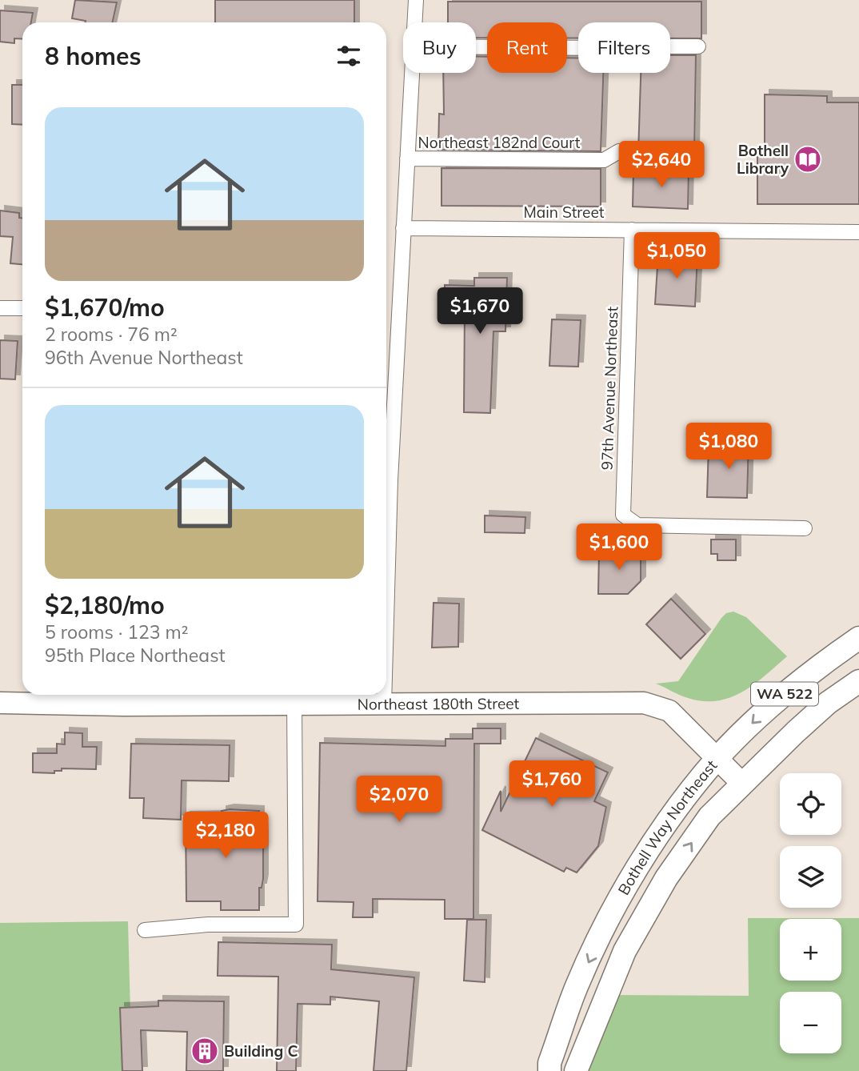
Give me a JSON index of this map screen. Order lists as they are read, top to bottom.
{
  "streets": {
    "main road": ["WA 522", "Bothell Way Northeast"],
    "street": [
      "Northeast 182nd Court",
      "Main Street",
      "97th Avenue Northeast",
      "Northeast 180th Street"
    ]
  },
  "crossings": [
    ["Main Street", "97th Avenue Northeast"],
    ["Northeast 180th Street", "Bothell Way Northeast"]
  ],
  "places": {
    "library": ["Bothell Library"],
    "building": ["Building C"]
  },
  "page": {
    "chip": ["Buy", "Rent", "Filters"],
    "heading": "8 homes",
    "list": [
      {
        "name": "$1,670/mo",
        "note": "2 rooms · 76 m² · 96th Avenue Northeast"
      },
      {
        "name": "$2,180/mo",
        "note": "5 rooms · 123 m² · 95th Place Northeast"
      }
    ],
    "price": [
      "$2,640",
      "$1,050",
      "$1,670",
      "$1,080",
      "$1,600",
      "$1,760",
      "$2,070",
      "$2,180"
    ],
    "map_buttons": ["+", "−"]
  }
}
